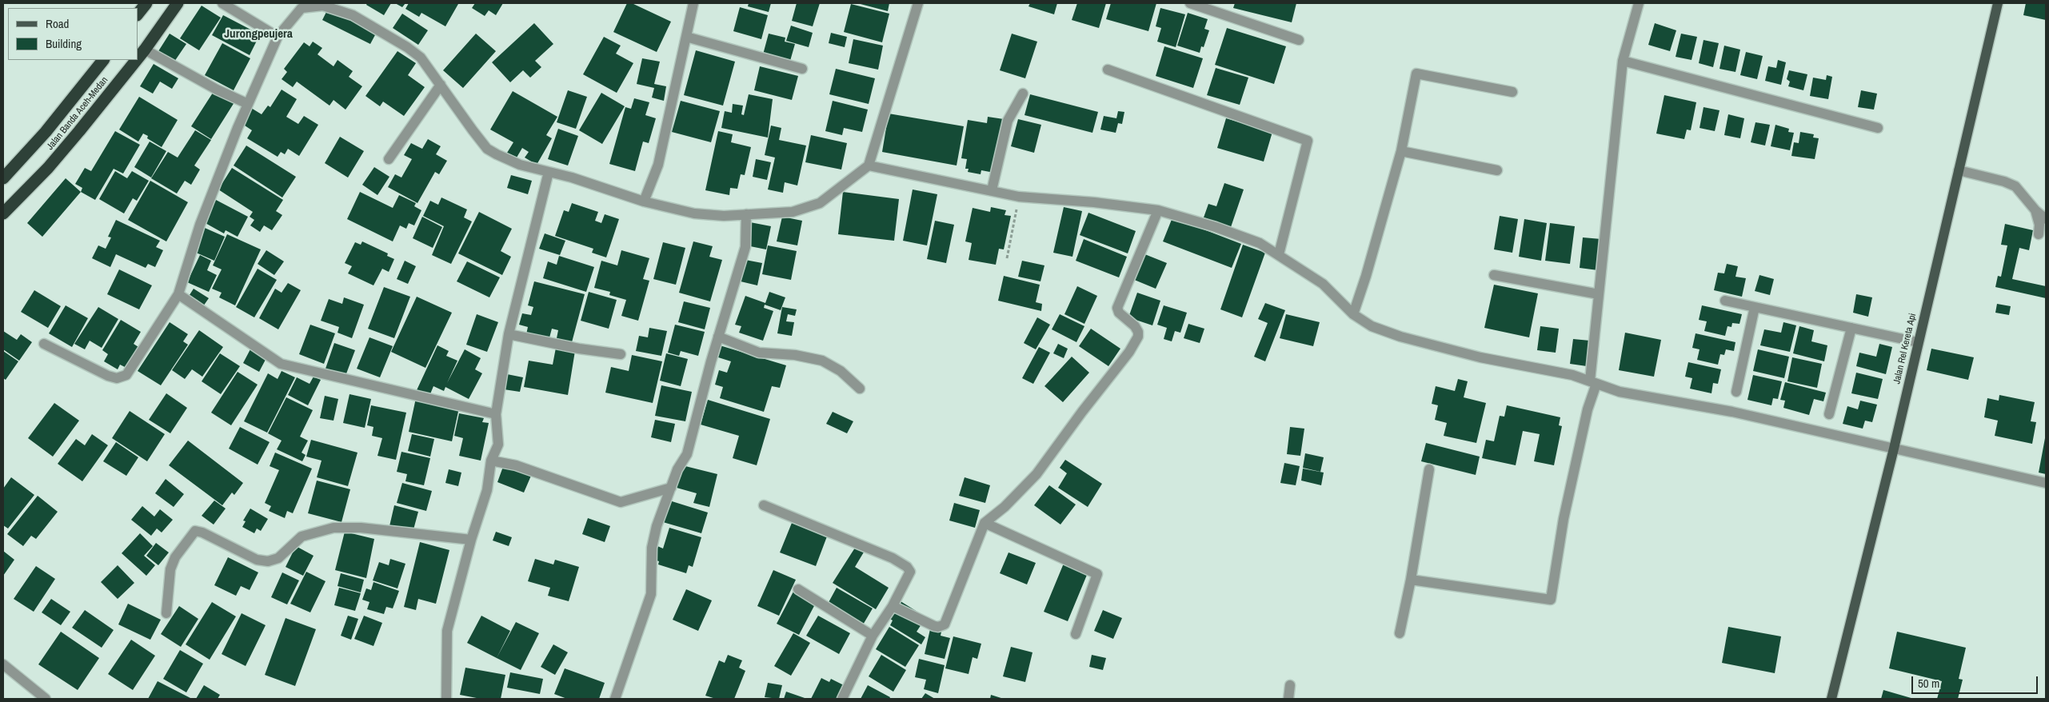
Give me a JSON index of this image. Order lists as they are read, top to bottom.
{
  "streets": {
    "highway": ["Jalan Banda Aceh-Medan"],
    "main road": ["Jalan Rel Kereta Api"]
  },
  "districts": ["Jurongpeujera"],
  "legend": ["Road", "Building"],
  "scale_bar": "50 m"
}
